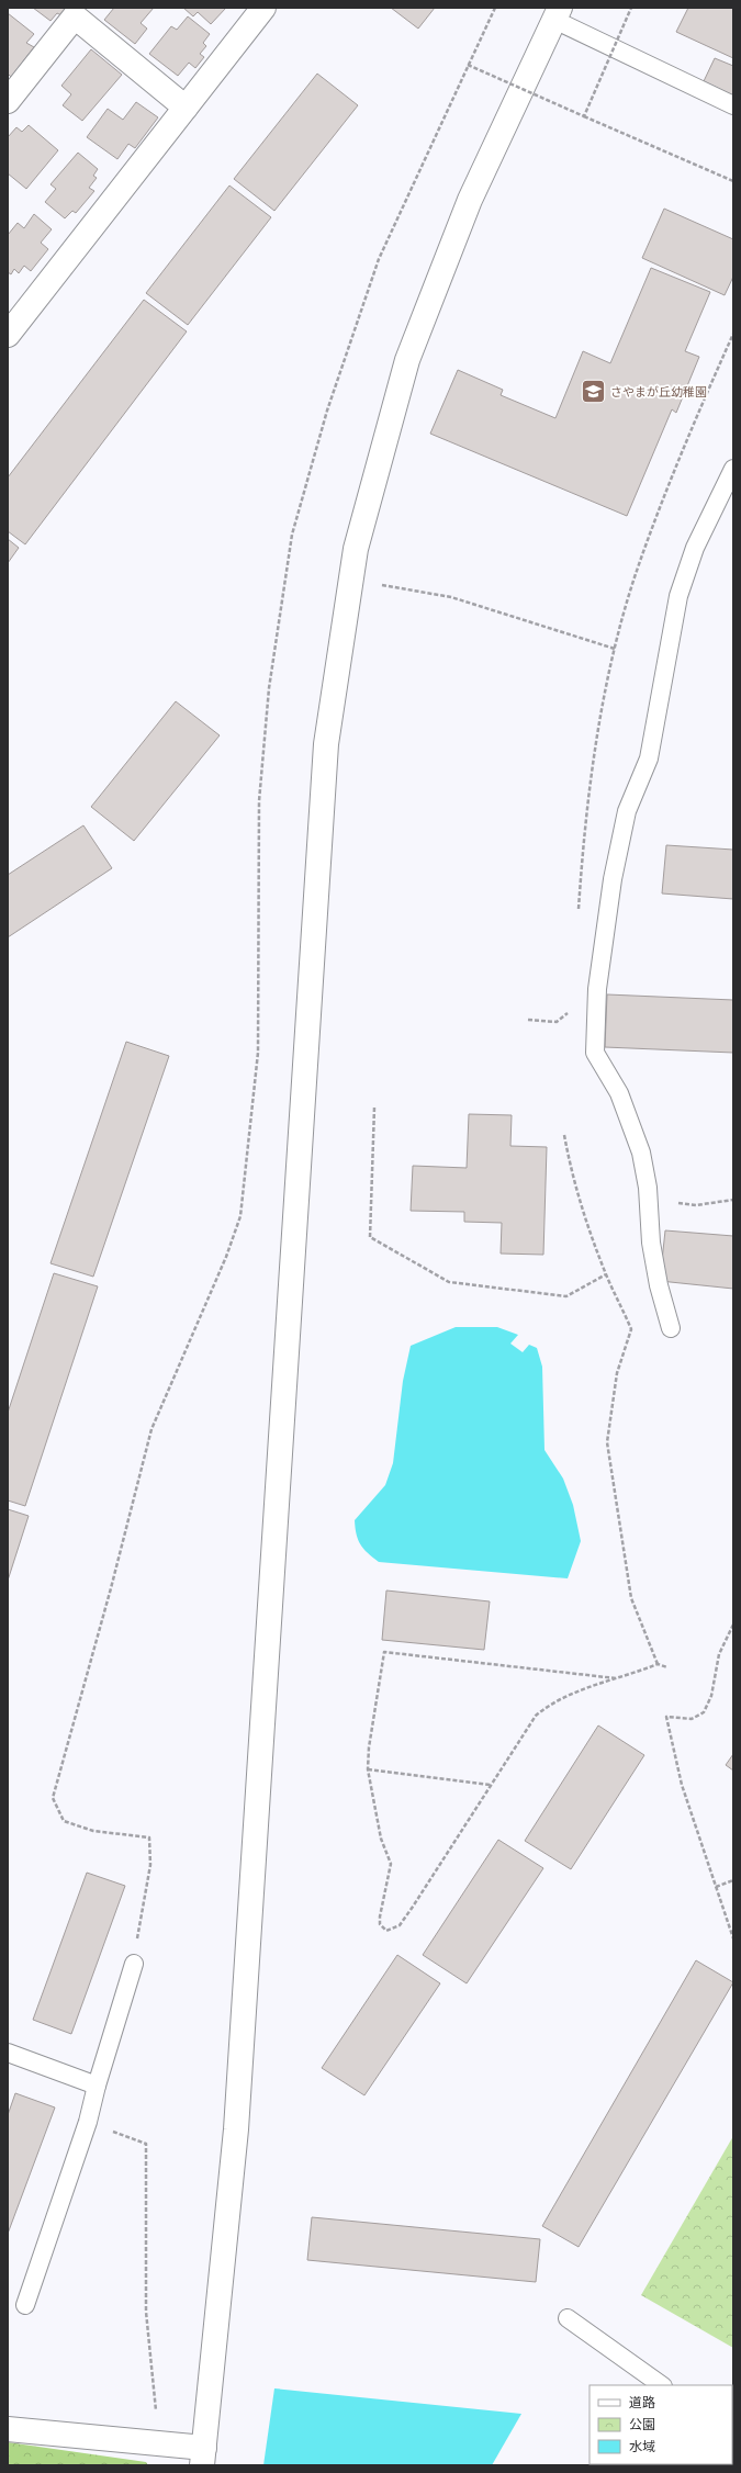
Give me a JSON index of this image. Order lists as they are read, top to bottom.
{
  "places": {
    "school or university": ["さやまが丘幼稚園"]
  },
  "legend": ["道路", "公園", "水域"]
}
